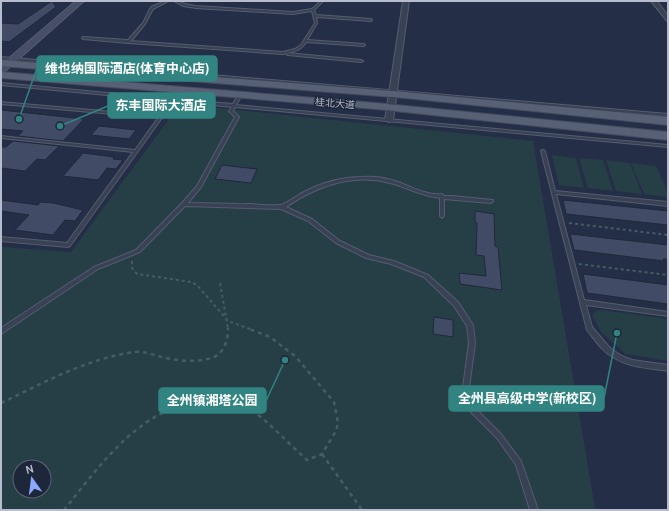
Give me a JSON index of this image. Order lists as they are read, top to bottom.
{
  "streets": {
    "main road": ["桂北大道"]
  },
  "places": [
    "维也纳国际酒店(体育中心店)",
    "东丰国际大酒店",
    "全州县高级中学(新校区)",
    "全州镇湘塔公园"
  ],
  "north": "top"
}
